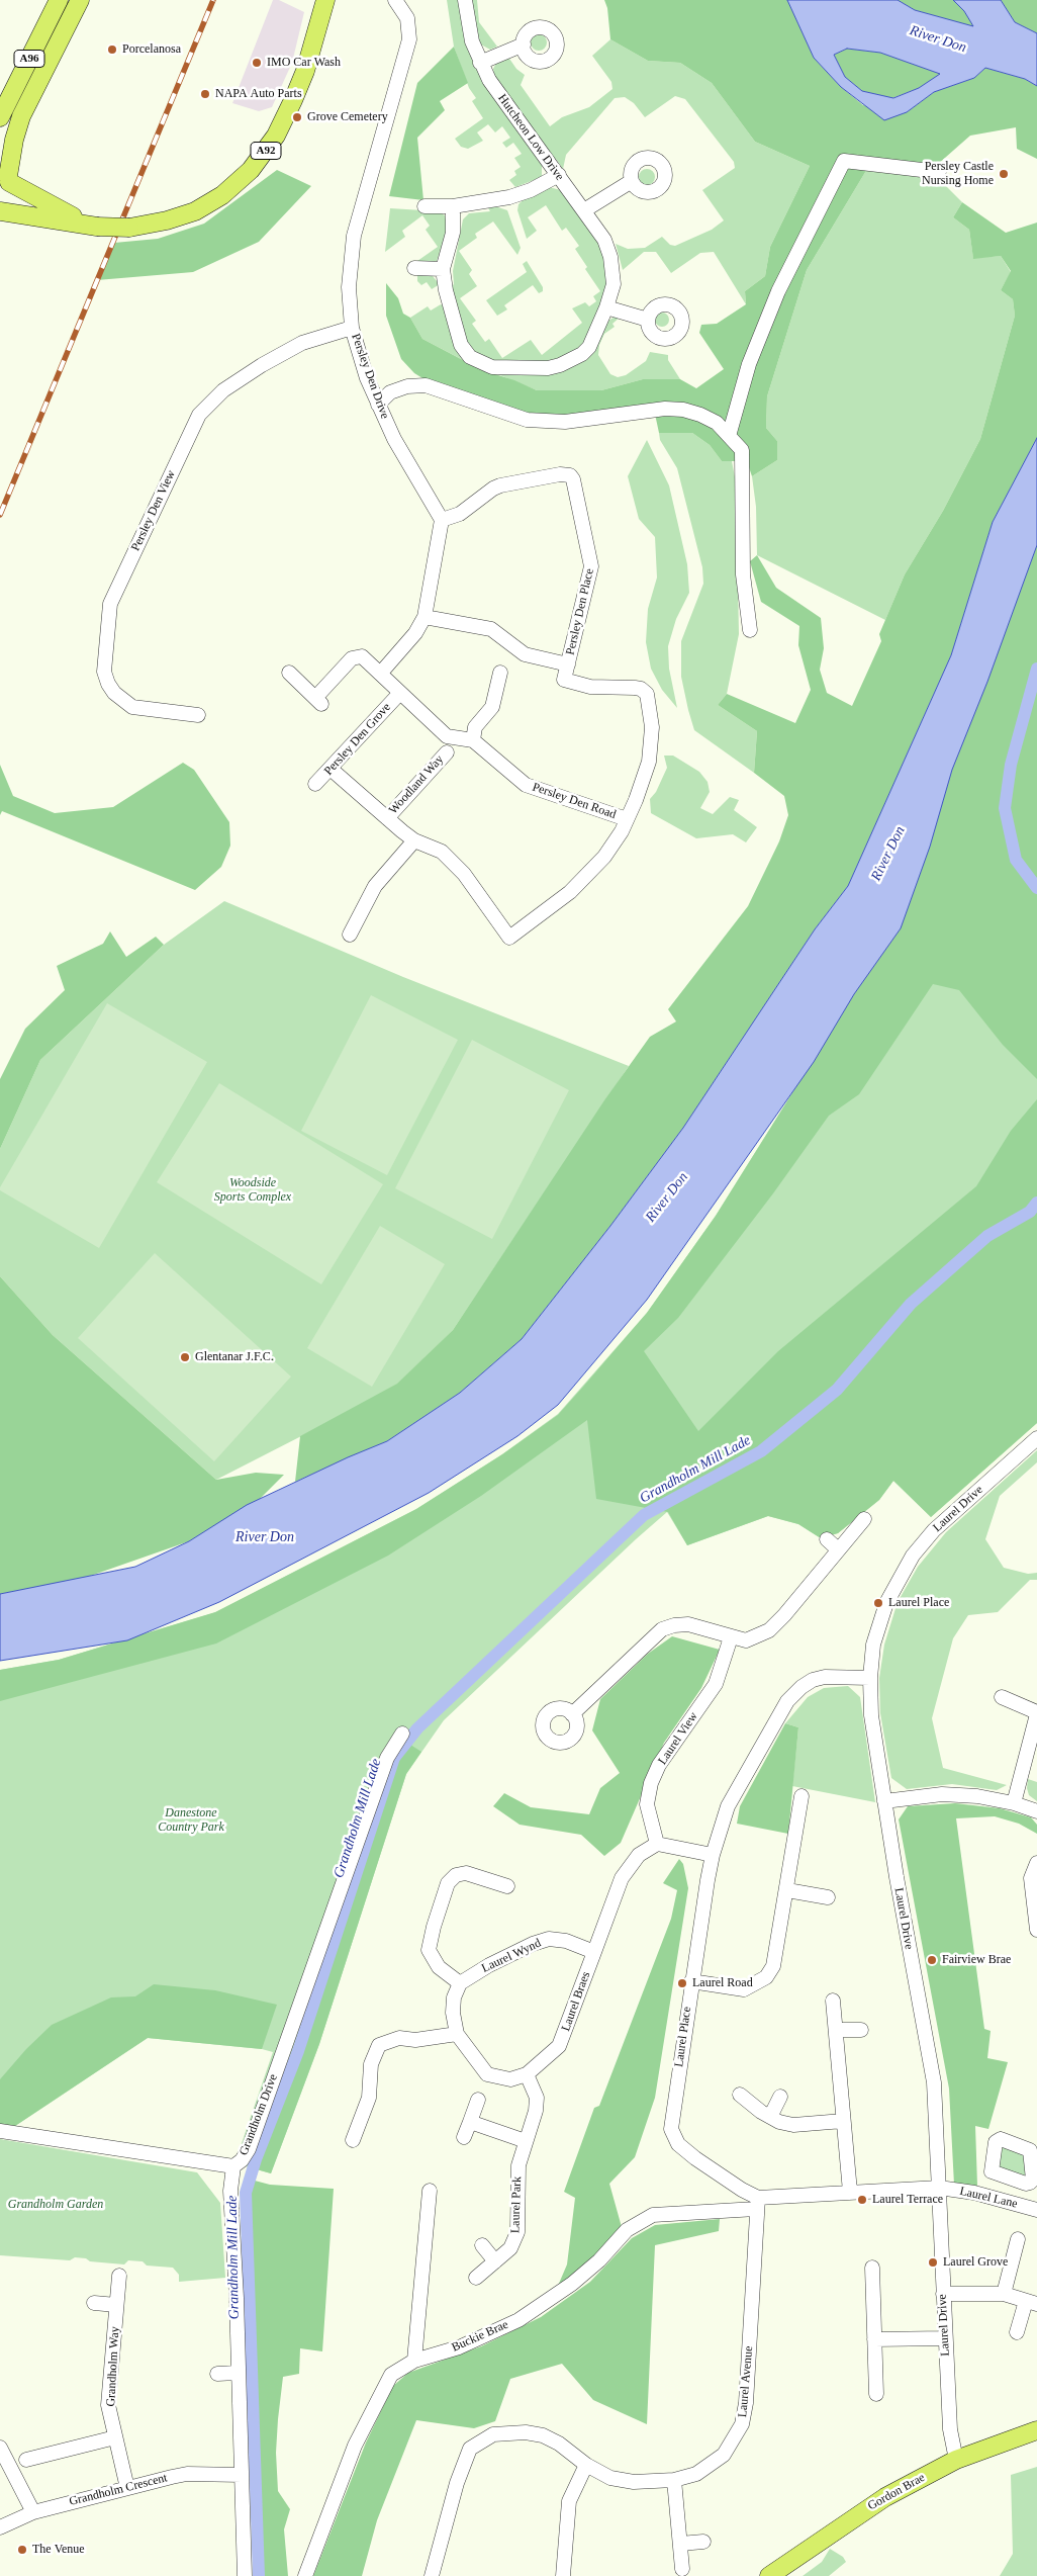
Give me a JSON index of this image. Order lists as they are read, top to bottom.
{
  "streets": {
    "main road": ["A96", "A92", "Gordon Brae"],
    "street": [
      "Hutcheon Low Drive",
      "Persley Den Drive",
      "Persley Den View",
      "Persley Den Place",
      "Persley Den Grove",
      "Woodland Way",
      "Persley Den Road",
      "Laurel Drive",
      "Laurel View",
      "Laurel Wynd",
      "Laurel Braes",
      "Laurel Place",
      "Grandholm Drive",
      "Laurel Lane",
      "Laurel Park",
      "Buckie Brae",
      "Grandholm Way",
      "Laurel Avenue",
      "Grandholm Crescent"
    ]
  },
  "crossings": [
    ["A96", "A92"],
    ["Persley Den Drive", "Persley Den View"],
    ["Persley Den Drive", "Persley Den Place"],
    ["Persley Den Place", "Woodland Way"],
    ["Persley Den Place", "Persley Den Road"],
    ["Persley Den Grove", "Woodland Way"],
    ["Woodland Way", "Persley Den Road"],
    ["Laurel Drive", "Laurel Place"],
    ["Laurel Drive", "Laurel Lane"],
    ["Laurel Drive", "Gordon Brae"],
    ["Laurel View", "Laurel Braes"],
    ["Laurel Wynd", "Laurel Braes"],
    ["Laurel Wynd", "Laurel Park"],
    ["Laurel Braes", "Laurel Park"],
    ["Laurel Place", "Buckie Brae"],
    ["Laurel Place", "Laurel Avenue"],
    ["Grandholm Drive", "Grandholm Crescent"],
    ["Buckie Brae", "Laurel Avenue"],
    ["Grandholm Way", "Grandholm Crescent"]
  ],
  "water": ["River Don", "Grandholm Mill Lade"],
  "parks": ["Woodside Sports Complex", "Danestone Country Park", "Grandholm Garden"],
  "places": [
    "Porcelanosa",
    "IMO Car Wash",
    "NAPA Auto Parts",
    "Grove Cemetery",
    "Persley Castle Nursing Home",
    "Glentanar J.F.C.",
    "Laurel Place",
    "Fairview Brae",
    "Laurel Road",
    "Laurel Terrace",
    "Laurel Grove",
    "The Venue"
  ]
}
